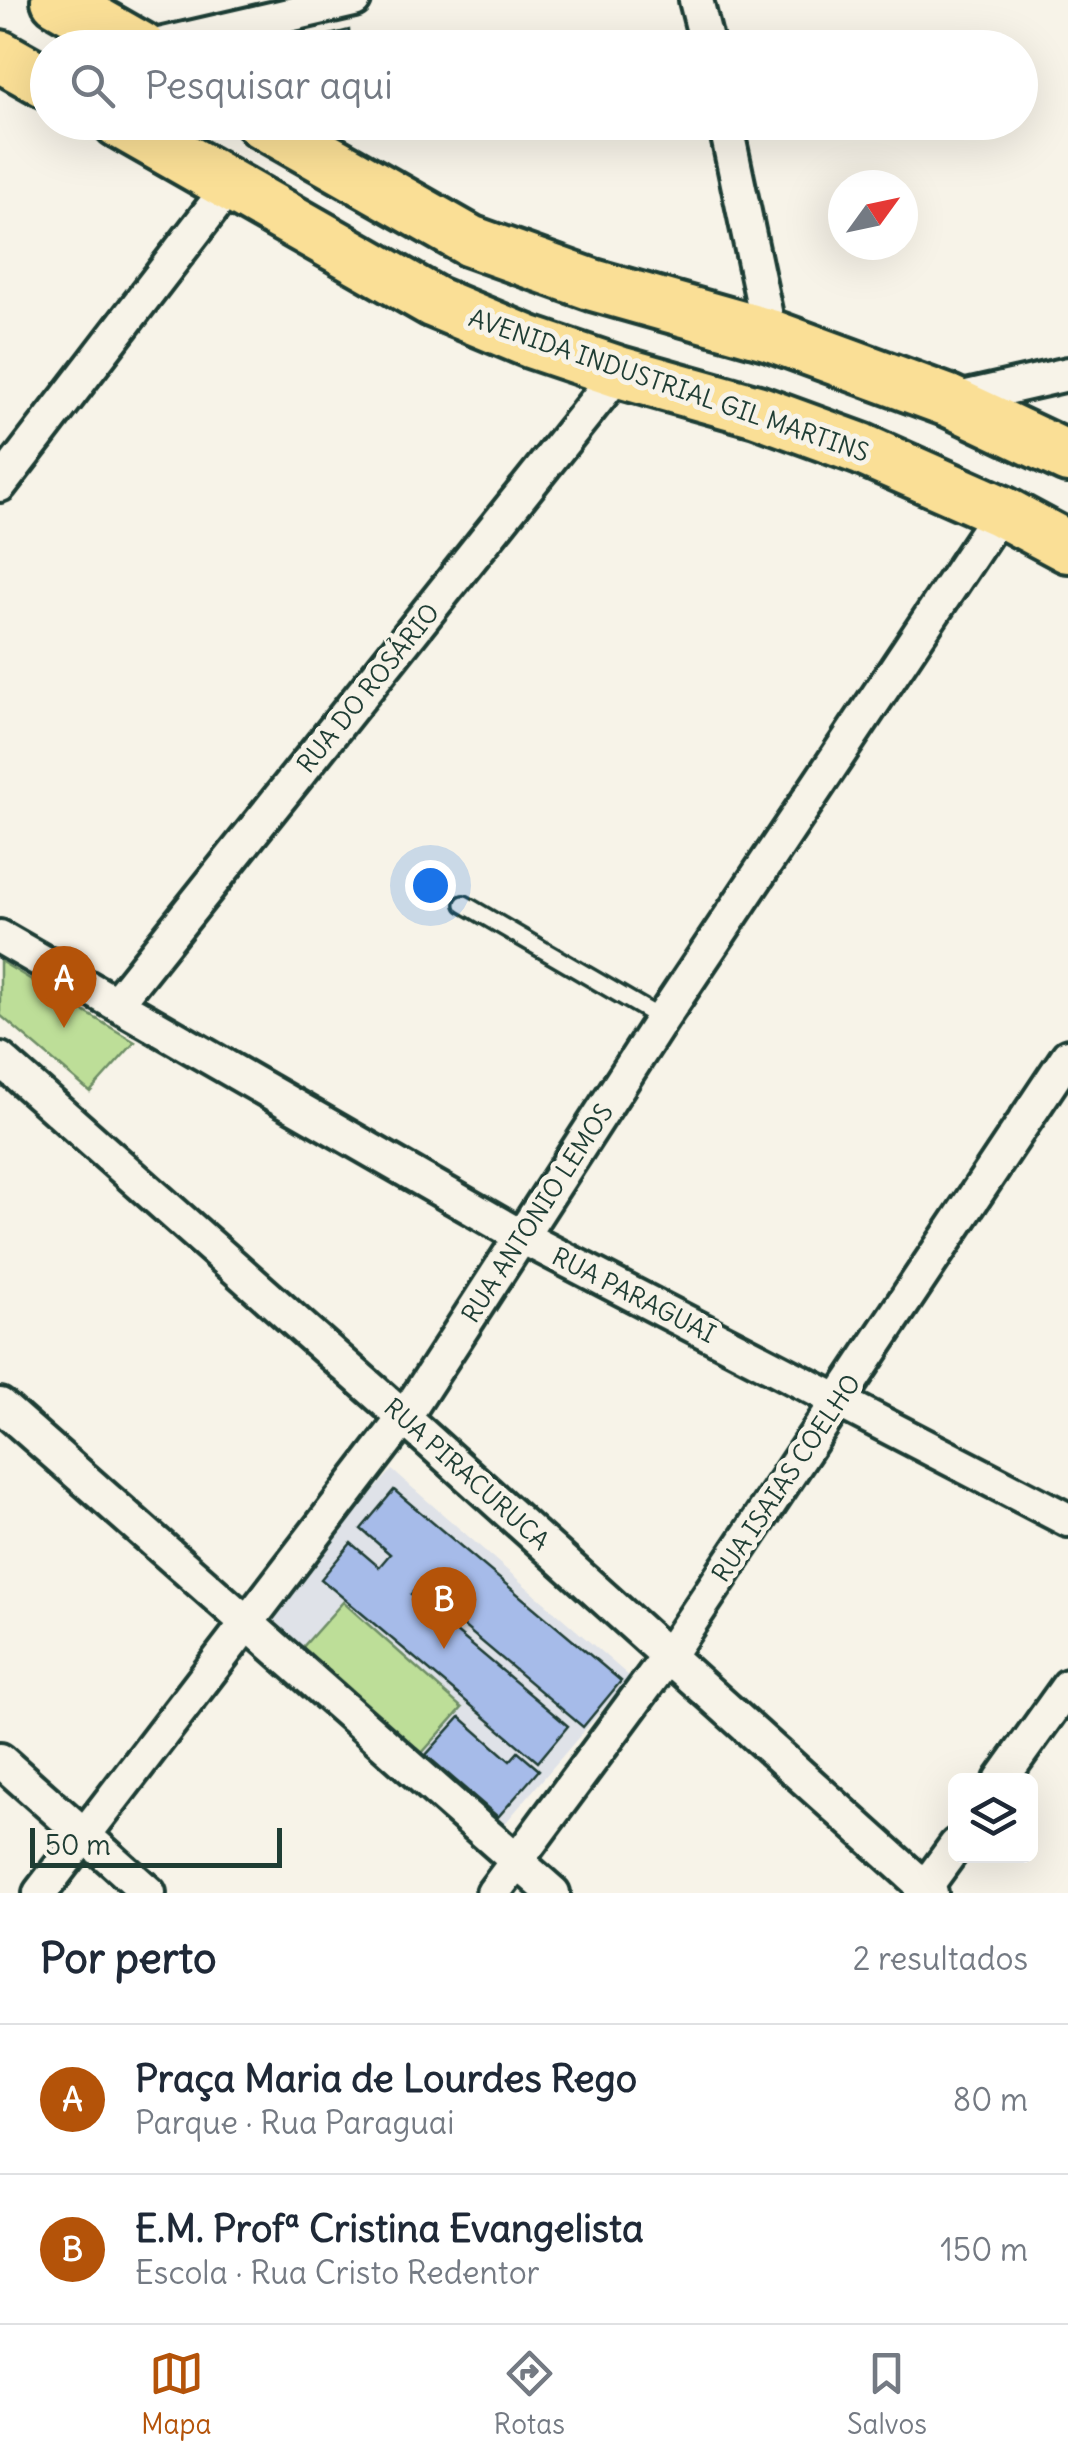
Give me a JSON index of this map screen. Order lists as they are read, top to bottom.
{
  "streets": {
    "main road": ["AVENIDA INDUSTRIAL GIL MARTINS"],
    "street": [
      "RUA DO ROSÁRIO",
      "RUA ANTONIO LEMOS",
      "RUA PARAGUAI",
      "RUA PIRACURUCA",
      "RUA ISAIAS COELHO"
    ]
  },
  "crossings": [
    ["AVENIDA INDUSTRIAL GIL MARTINS", "RUA DO ROSÁRIO"],
    ["AVENIDA INDUSTRIAL GIL MARTINS", "RUA ANTONIO LEMOS"],
    ["RUA DO ROSÁRIO", "RUA PARAGUAI"],
    ["RUA ANTONIO LEMOS", "RUA PARAGUAI"],
    ["RUA ANTONIO LEMOS", "RUA PIRACURUCA"],
    ["RUA PARAGUAI", "RUA ISAIAS COELHO"],
    ["RUA PIRACURUCA", "RUA ISAIAS COELHO"]
  ],
  "scale_bar": "50 m",
  "north": "top right",
  "page": {
    "search": "Pesquisar aqui",
    "pins": ["A", "B"],
    "scale": "50 m",
    "heading": ["Por perto", "2 resultados"],
    "list": [
      {
        "mark": "A",
        "name": "Praça Maria de Lourdes Rego",
        "note": "Parque · Rua Paraguai",
        "value": "80 m"
      },
      {
        "mark": "B",
        "name": "E.M. Profª Cristina Evangelista",
        "note": "Escola · Rua Cristo Redentor",
        "value": "150 m"
      }
    ],
    "nav": ["Mapa", "Rotas", "Salvos"]
  }
}
